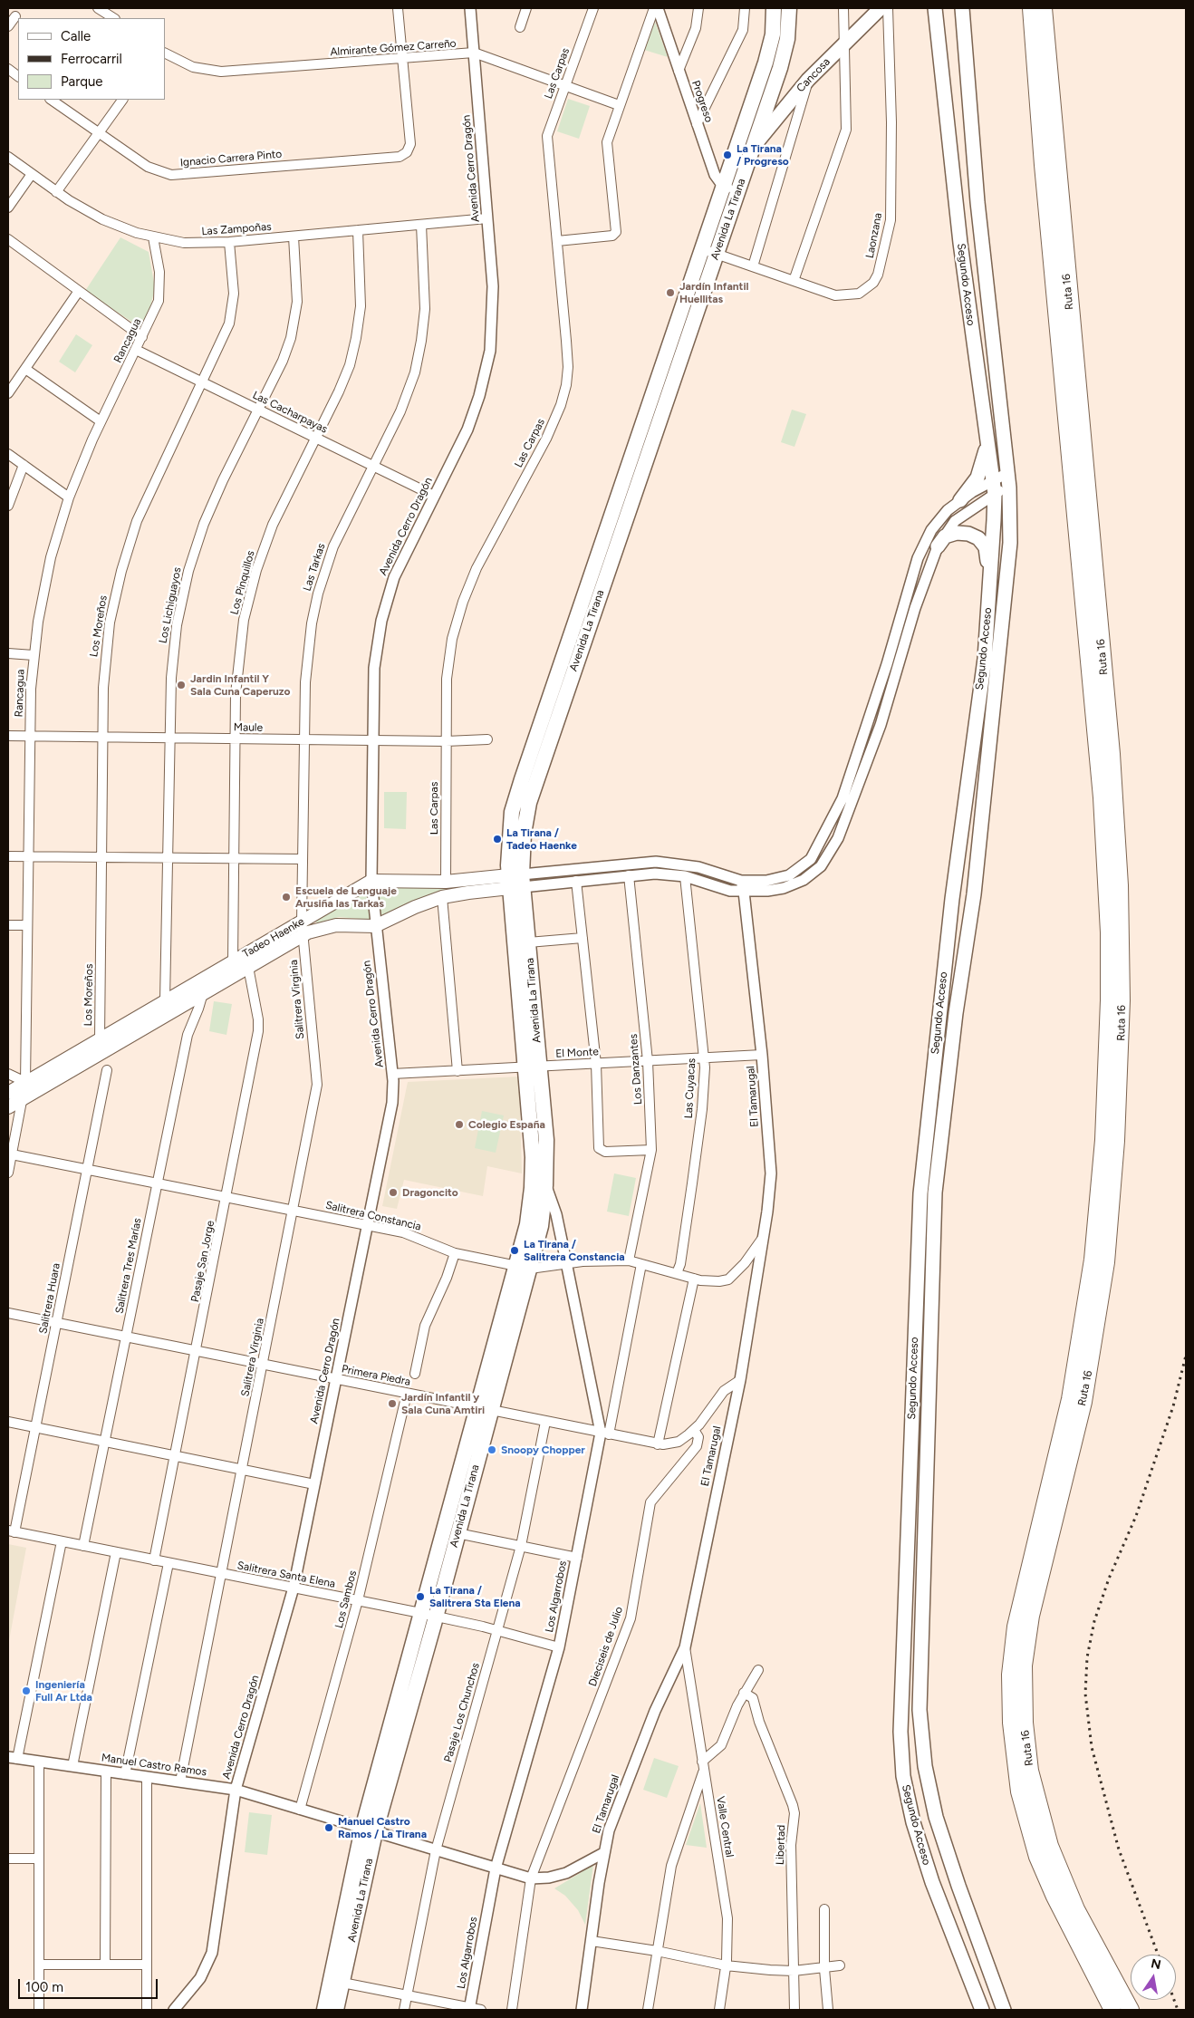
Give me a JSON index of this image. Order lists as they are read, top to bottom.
{
  "streets": {
    "highway": ["Avenida La Tirana", "Ruta 16"],
    "main road": ["Cancosa", "Segundo Acceso", "Tadeo Haenke"],
    "street": [
      "Almirante Gómez Carreño",
      "Las Carpas",
      "Progreso",
      "Ignacio Carrera Pinto",
      "Avenida Cerro Dragón",
      "Las Zampoñas",
      "Laonzana",
      "Rancagua",
      "Las Cacharpayas",
      "Las Tarkas",
      "Los Pinquillos",
      "Los Lichiguayos",
      "Los Moreños",
      "Maule",
      "Salitrera Virginia",
      "El Monte",
      "Los Danzantes",
      "Las Cuyacas",
      "El Tamarugal",
      "Salitrera Constancia",
      "Pasaje San Jorge",
      "Salitrera Tres Marías",
      "Salitrera Huara",
      "Primera Piedra",
      "Salitrera Santa Elena",
      "Los Algarrobos",
      "Los Sambos",
      "Dieciseis de Julio",
      "Pasaje Los Chunchos",
      "Manuel Castro Ramos",
      "Valle Central",
      "Libertad"
    ]
  },
  "crossings": [
    ["Almirante Gómez Carreño", "Las Carpas"],
    ["Almirante Gómez Carreño", "Ignacio Carrera Pinto"],
    ["Almirante Gómez Carreño", "Avenida Cerro Dragón"],
    ["Las Carpas", "Maule"],
    ["Las Carpas", "Tadeo Haenke"],
    ["Cancosa", "Avenida La Tirana"],
    ["Progreso", "Avenida La Tirana"],
    ["Avenida Cerro Dragón", "Las Zampoñas"],
    ["Avenida Cerro Dragón", "Las Cacharpayas"],
    ["Avenida Cerro Dragón", "Maule"],
    ["Avenida Cerro Dragón", "Tadeo Haenke"],
    ["Avenida Cerro Dragón", "El Monte"],
    ["Avenida Cerro Dragón", "Salitrera Constancia"],
    ["Avenida Cerro Dragón", "Primera Piedra"],
    ["Avenida Cerro Dragón", "Salitrera Santa Elena"],
    ["Avenida Cerro Dragón", "Manuel Castro Ramos"],
    ["Avenida La Tirana", "Laonzana"],
    ["Avenida La Tirana", "Tadeo Haenke"],
    ["Avenida La Tirana", "El Monte"],
    ["Avenida La Tirana", "Salitrera Constancia"],
    ["Avenida La Tirana", "Primera Piedra"],
    ["Avenida La Tirana", "Salitrera Santa Elena"],
    ["Avenida La Tirana", "Los Algarrobos"],
    ["Avenida La Tirana", "Manuel Castro Ramos"],
    ["Las Zampoñas", "Rancagua"],
    ["Las Zampoñas", "Las Tarkas"],
    ["Las Zampoñas", "Los Pinquillos"],
    ["Las Zampoñas", "Los Lichiguayos"],
    ["Las Zampoñas", "Los Moreños"],
    ["Rancagua", "Las Cacharpayas"],
    ["Rancagua", "Maule"],
    ["Rancagua", "Tadeo Haenke"],
    ["Rancagua", "Salitrera Constancia"],
    ["Las Cacharpayas", "Las Tarkas"],
    ["Las Cacharpayas", "Los Pinquillos"],
    ["Las Cacharpayas", "Los Lichiguayos"],
    ["Las Cacharpayas", "Los Moreños"],
    ["Las Tarkas", "Maule"],
    ["Las Tarkas", "Tadeo Haenke"],
    ["Las Tarkas", "Salitrera Virginia"],
    ["Los Pinquillos", "Maule"],
    ["Los Pinquillos", "Tadeo Haenke"],
    ["Los Lichiguayos", "Maule"],
    ["Los Lichiguayos", "Tadeo Haenke"],
    ["Los Moreños", "Maule"],
    ["Los Moreños", "Tadeo Haenke"],
    ["Tadeo Haenke", "Salitrera Virginia"],
    ["Tadeo Haenke", "Los Danzantes"],
    ["Tadeo Haenke", "Las Cuyacas"],
    ["Tadeo Haenke", "El Tamarugal"],
    ["Tadeo Haenke", "Pasaje San Jorge"],
    ["Tadeo Haenke", "Salitrera Tres Marías"],
    ["Salitrera Virginia", "Salitrera Constancia"],
    ["Salitrera Virginia", "Primera Piedra"],
    ["Salitrera Virginia", "Salitrera Santa Elena"],
    ["Salitrera Virginia", "Manuel Castro Ramos"],
    ["El Monte", "Los Danzantes"],
    ["El Monte", "Las Cuyacas"],
    ["El Monte", "El Tamarugal"],
    ["Los Danzantes", "Salitrera Constancia"],
    ["Las Cuyacas", "Salitrera Constancia"],
    ["El Tamarugal", "Salitrera Constancia"],
    ["El Tamarugal", "Primera Piedra"],
    ["El Tamarugal", "Manuel Castro Ramos"],
    ["El Tamarugal", "Valle Central"],
    ["Salitrera Constancia", "Pasaje San Jorge"],
    ["Salitrera Constancia", "Salitrera Tres Marías"],
    ["Salitrera Constancia", "Salitrera Huara"],
    ["Salitrera Constancia", "Los Algarrobos"],
    ["Pasaje San Jorge", "Primera Piedra"],
    ["Pasaje San Jorge", "Salitrera Santa Elena"],
    ["Salitrera Tres Marías", "Primera Piedra"],
    ["Salitrera Tres Marías", "Salitrera Santa Elena"],
    ["Salitrera Huara", "Primera Piedra"],
    ["Salitrera Huara", "Salitrera Santa Elena"],
    ["Primera Piedra", "Los Algarrobos"],
    ["Primera Piedra", "Los Sambos"],
    ["Primera Piedra", "Dieciseis de Julio"],
    ["Primera Piedra", "Pasaje Los Chunchos"],
    ["Salitrera Santa Elena", "Los Algarrobos"],
    ["Salitrera Santa Elena", "Los Sambos"],
    ["Salitrera Santa Elena", "Pasaje Los Chunchos"],
    ["Los Algarrobos", "Manuel Castro Ramos"],
    ["Los Sambos", "Manuel Castro Ramos"],
    ["Dieciseis de Julio", "Manuel Castro Ramos"],
    ["Pasaje Los Chunchos", "Manuel Castro Ramos"]
  ],
  "places": [
    "La Tirana / Progreso",
    "Jardín Infantil Huellitas",
    "Jardin Infantil Y Sala Cuna Caperuzo",
    "La Tirana / Tadeo Haenke",
    "Escuela de Lenguaje Arusiña las Tarkas",
    "Colegio España",
    "Dragoncito",
    "La Tirana / Salitrera Constancia",
    "Jardín Infantil y Sala Cuna Amtiri",
    "Snoopy Chopper",
    "La Tirana / Salitrera Sta Elena",
    "Ingeniería Full Ar Ltda",
    "Manuel Castro Ramos / La Tirana"
  ],
  "legend": ["Calle", "Ferrocarril", "Parque"],
  "scale_bar": "100 m",
  "north": "top"
}
